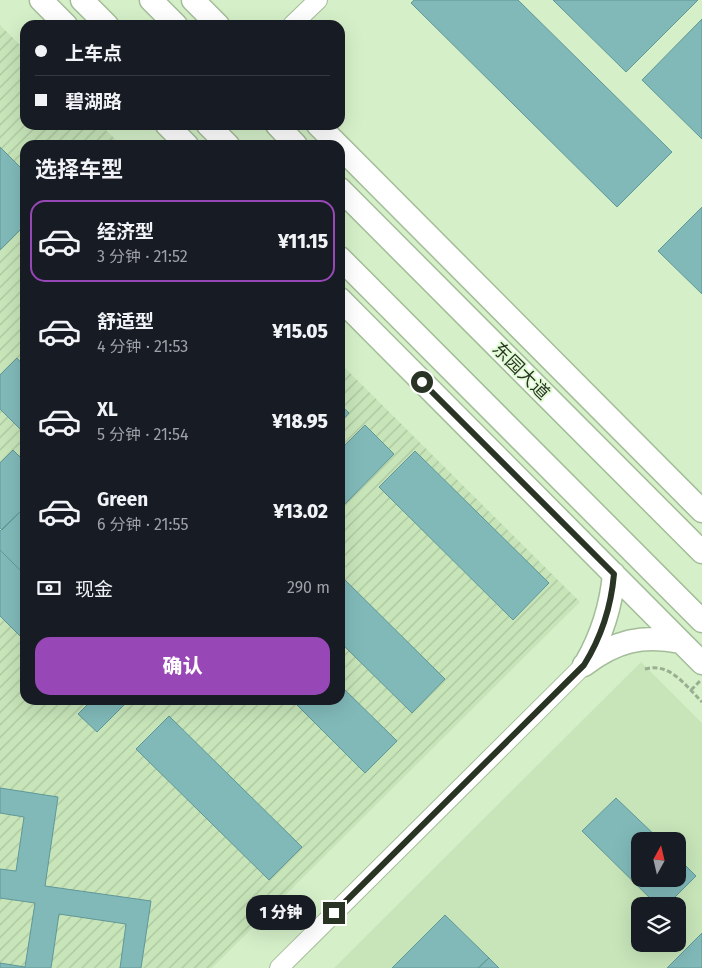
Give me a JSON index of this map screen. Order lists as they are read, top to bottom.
{
  "streets": {
    "main road": ["东园大道"]
  },
  "north": "top",
  "page": {
    "banner": ["上车点", "碧湖路"],
    "heading": "选择车型",
    "list": [
      {
        "name": "经济型",
        "note": "3 分钟 · 21:52",
        "value": "¥11.15"
      },
      {
        "name": "舒适型",
        "note": "4 分钟 · 21:53",
        "value": "¥15.05"
      },
      {
        "name": "XL",
        "note": "5 分钟 · 21:54",
        "value": "¥18.95"
      },
      {
        "name": "Green",
        "note": "6 分钟 · 21:55",
        "value": "¥13.02"
      }
    ],
    "pay": ["现金", "290 m"],
    "buttons": "确认",
    "bubble": "1 分钟"
  }
}
